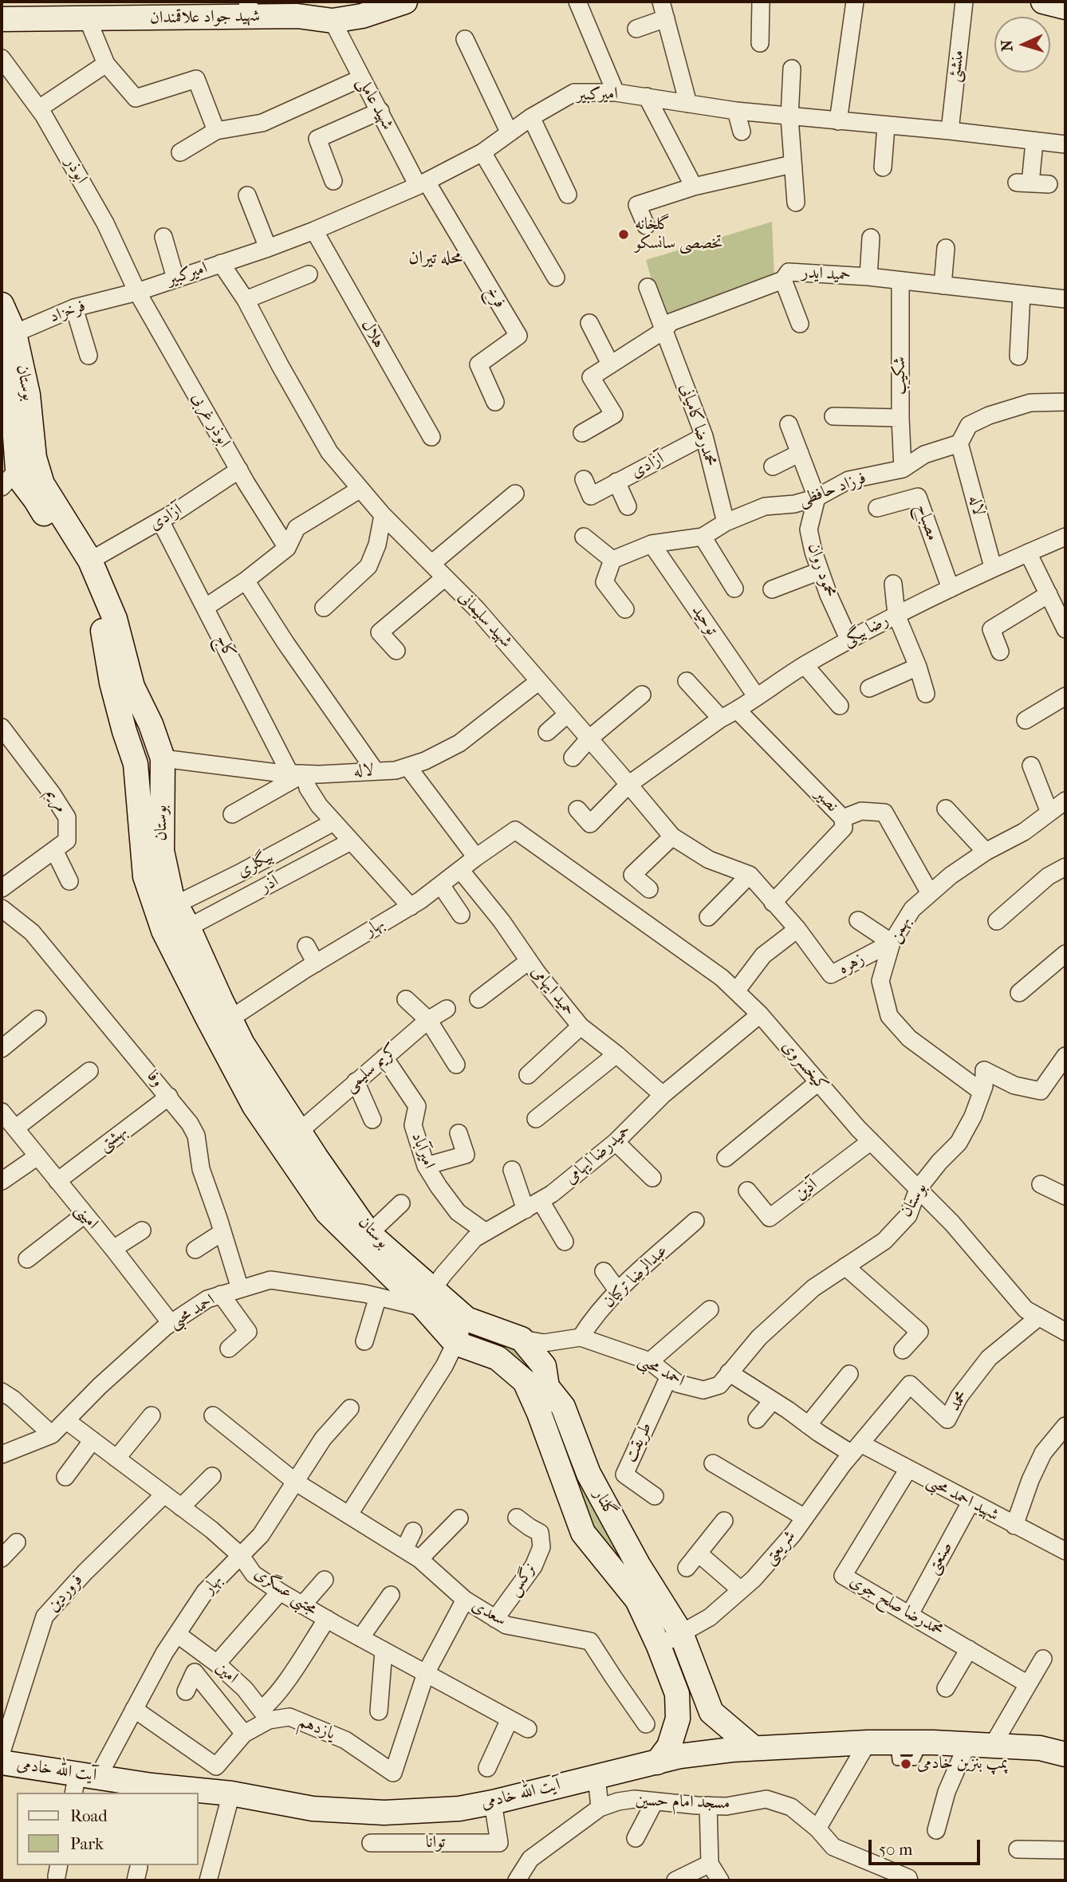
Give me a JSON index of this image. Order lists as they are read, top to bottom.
{
  "streets": {
    "street": [
      "شهید جواد علاقمندان",
      "منشئی",
      "امیرکبیر",
      "شهید عاملی",
      "ابوذر",
      "حمید ایدر",
      "فرخ",
      "فرخزاد",
      "هلال",
      "شکیب",
      "بوستان",
      "ابوذر غربی",
      "محمدرضا کامیانی",
      "آزادی",
      "فرزاد حافظی",
      "لاله",
      "مصباح",
      "محمود روان",
      "شهید سلیمانی",
      "توحید",
      "رضا بیگی",
      "کاج",
      "مریم",
      "نصیر",
      "بیگلری",
      "آذر",
      "بهار",
      "بهمن",
      "زهره",
      "حمید ایهامی",
      "کیخسروی",
      "کریم سلیمی",
      "وفا",
      "بهشتی",
      "امیرآباد",
      "حمیدرضا ایهامی",
      "آذین",
      "امینی",
      "عبدالرضا ترکیان",
      "احمد محبی",
      "محمد",
      "طریقت",
      "شهید احمد محبی",
      "گلنار",
      "شریعتی",
      "صنعتی",
      "نرگس",
      "مجتبی عسگری",
      "فروردین",
      "محمدرضا صلح جوی",
      "سعدی",
      "امین",
      "یازدهم",
      "آیت الله خادمی",
      "مسجد امام حسین",
      "توانا"
    ]
  },
  "crossings": [
    ["شهید جواد علاقمندان", "شهید عاملی"],
    ["منشئی", "امیرکبیر"],
    ["امیرکبیر", "شهید عاملی"],
    ["امیرکبیر", "ابوذر"],
    ["امیرکبیر", "فرخ"],
    ["امیرکبیر", "فرخزاد"],
    ["امیرکبیر", "هلال"],
    ["امیرکبیر", "ابوذر غربی"],
    ["امیرکبیر", "شهید سلیمانی"],
    ["شهید عاملی", "فرخ"],
    ["ابوذر", "فرخزاد"],
    ["ابوذر", "ابوذر غربی"],
    ["حمید ایدر", "شکیب"],
    ["حمید ایدر", "محمدرضا کامیانی"],
    ["فرخزاد", "بوستان"],
    ["فرخزاد", "ابوذر غربی"],
    ["شکیب", "فرزاد حافظی"],
    ["بوستان", "آزادی"],
    ["بوستان", "لاله"],
    ["بوستان", "بیگلری"],
    ["بوستان", "آذر"],
    ["بوستان", "بهار"],
    ["بوستان", "بهمن"],
    ["بوستان", "کیخسروی"],
    ["بوستان", "کریم سلیمی"],
    ["بوستان", "حمیدرضا ایهامی"],
    ["بوستان", "احمد محبی"],
    ["بوستان", "شهید احمد محبی"],
    ["بوستان", "گلنار"],
    ["ابوذر غربی", "آزادی"],
    ["محمدرضا کامیانی", "آزادی"],
    ["محمدرضا کامیانی", "فرزاد حافظی"],
    ["آزادی", "کاج"],
    ["فرزاد حافظی", "لاله"],
    ["فرزاد حافظی", "محمود روان"],
    ["فرزاد حافظی", "توحید"],
    ["لاله", "شهید سلیمانی"],
    ["لاله", "رضا بیگی"],
    ["لاله", "کاج"],
    ["مصباح", "رضا بیگی"],
    ["محمود روان", "رضا بیگی"],
    ["شهید سلیمانی", "رضا بیگی"],
    ["شهید سلیمانی", "زهره"],
    ["توحید", "رضا بیگی"],
    ["رضا بیگی", "نصیر"],
    ["کاج", "بیگلری"],
    ["کاج", "آذر"],
    ["کاج", "بهار"],
    ["نصیر", "بهمن"],
    ["بهار", "حمید ایهامی"],
    ["بهار", "کیخسروی"],
    ["بهار", "مجتبی عسگری"],
    ["بهار", "سعدی"],
    ["بهار", "امین"],
    ["بهار", "یازدهم"],
    ["بهار", "آیت الله خادمی"],
    ["بهمن", "زهره"],
    ["حمید ایهامی", "حمیدرضا ایهامی"],
    ["کیخسروی", "حمیدرضا ایهامی"],
    ["کیخسروی", "آذین"],
    ["کیخسروی", "محمد"],
    ["کریم سلیمی", "امیرآباد"],
    ["وفا", "بهشتی"],
    ["وفا", "احمد محبی"],
    ["بهشتی", "امینی"],
    ["امیرآباد", "حمیدرضا ایهامی"],
    ["حمیدرضا ایهامی", "احمد محبی"],
    ["حمیدرضا ایهامی", "گلنار"],
    ["امینی", "احمد محبی"],
    ["عبدالرضا ترکیان", "احمد محبی"],
    ["احمد محبی", "طریقت"],
    ["احمد محبی", "گلنار"],
    ["احمد محبی", "مجتبی عسگری"],
    ["محمد", "شهید احمد محبی"],
    ["محمد", "شریعتی"],
    ["شهید احمد محبی", "شریعتی"],
    ["شهید احمد محبی", "صنعتی"],
    ["شهید احمد محبی", "محمدرضا صلح جوی"],
    ["گلنار", "شریعتی"],
    ["گلنار", "آیت الله خادمی"],
    ["صنعتی", "محمدرضا صلح جوی"],
    ["نرگس", "سعدی"],
    ["مجتبی عسگری", "فروردین"],
    ["مجتبی عسگری", "یازدهم"],
    ["امین", "یازدهم"],
    ["آیت الله خادمی", "توانا"]
  ],
  "districts": ["محله تیران"],
  "places": ["گلخانه تخصصی سانسکو", "پمپ بنزین خادمی"],
  "legend": ["Road", "Park"],
  "scale_bar": "50 m",
  "north": "left"
}
